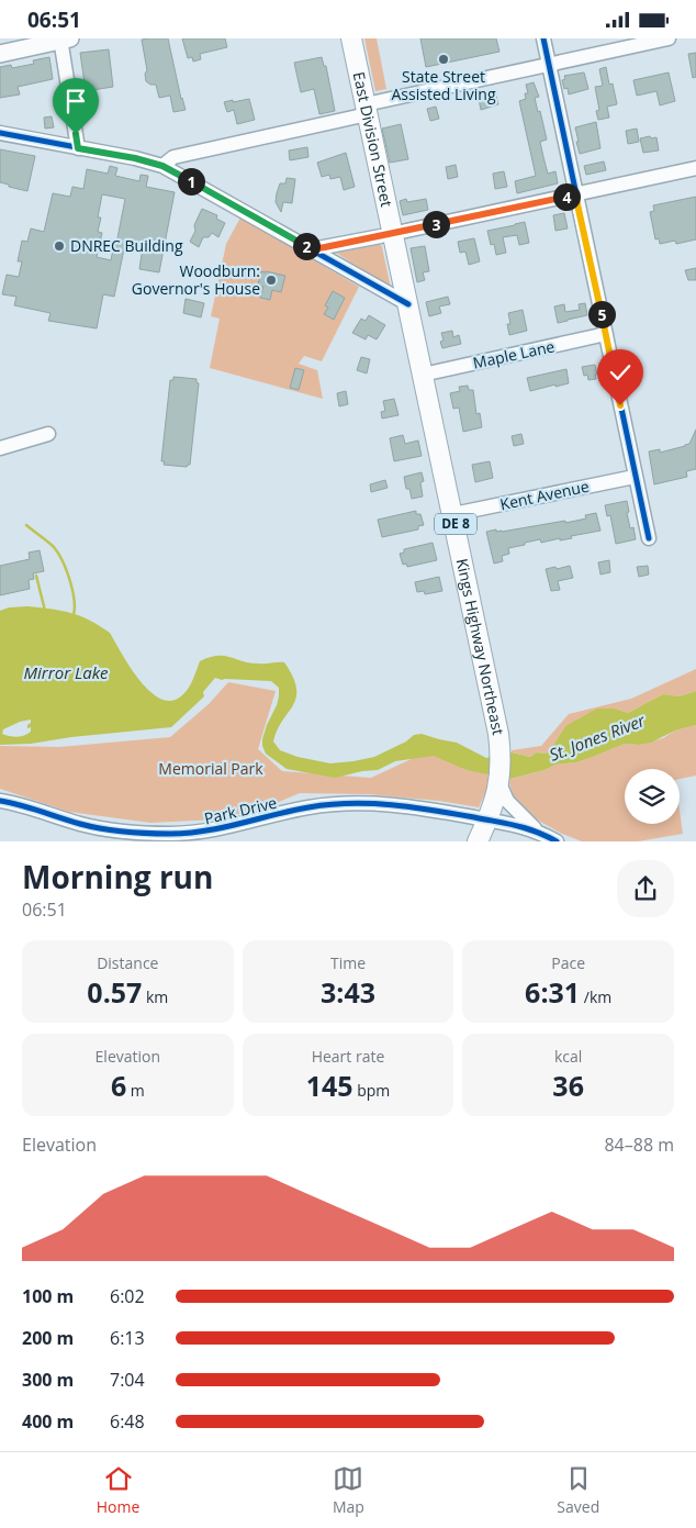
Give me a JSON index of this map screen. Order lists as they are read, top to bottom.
{
  "streets": {
    "highway": ["East Division Street", "DE 8", "Kings Highway Northeast"],
    "street": ["Maple Lane", "Kent Avenue", "Park Drive"]
  },
  "crossings": [
    ["East Division Street", "Kings Highway Northeast"],
    ["Maple Lane", "Kings Highway Northeast"],
    ["Kent Avenue", "Kings Highway Northeast"],
    ["DE 8", "Kings Highway Northeast"],
    ["DE 8", "Park Drive"],
    ["Kings Highway Northeast", "Park Drive"]
  ],
  "water": ["Mirror Lake", "St. Jones River"],
  "parks": ["Memorial Park"],
  "places": ["State Street Assisted Living", "DNREC Building", "Woodburn: Governor's House"],
  "page": {
    "status": "06:51",
    "pins": [
      "1",
      "4",
      "3",
      "2",
      "5"
    ],
    "heading": ["Morning run", "06:51"],
    "stats": [
      ["Distance", "0.57 km"],
      ["Time", "3:43"],
      ["Pace", "6:31 /km"],
      ["Elevation", "6 m"],
      ["Heart rate", "145 bpm"],
      ["kcal", "36"]
    ],
    "chart": ["Elevation", "84–88 m"],
    "list": [
      {
        "name": "100 m",
        "note": "6:02"
      },
      {
        "name": "200 m",
        "note": "6:13"
      },
      {
        "name": "300 m",
        "note": "7:04"
      },
      {
        "name": "400 m",
        "note": "6:48"
      }
    ],
    "tabs": ["Home", "Map", "Saved"]
  }
}
